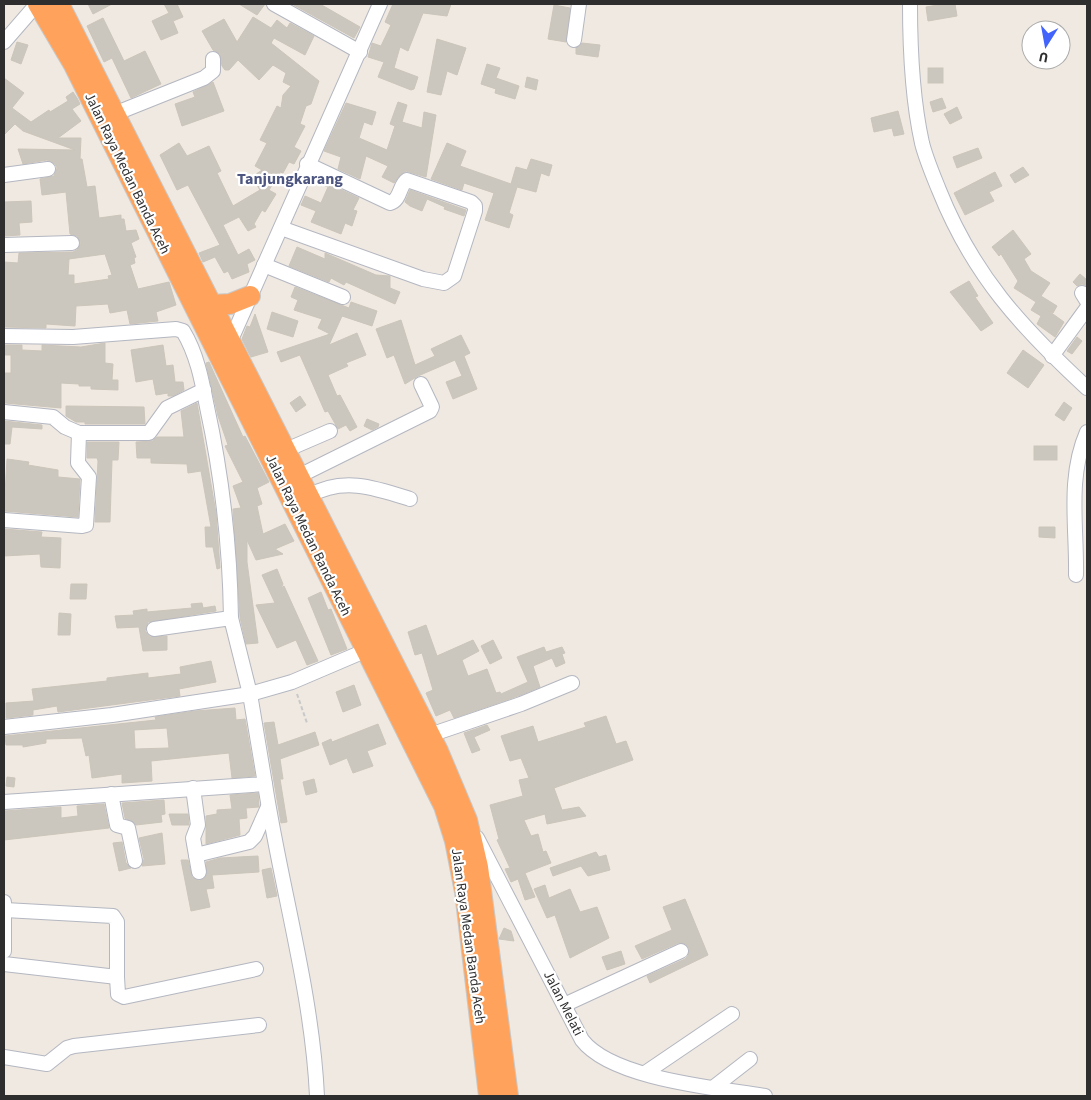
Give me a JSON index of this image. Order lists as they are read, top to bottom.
{
  "streets": {
    "highway": ["Jalan Raya Medan Banda Aceh"],
    "street": ["Jalan Melati"]
  },
  "crossings": [
    ["Jalan Raya Medan Banda Aceh", "Jalan Melati"]
  ],
  "districts": ["Tanjungkarang"],
  "north": "bottom"
}
